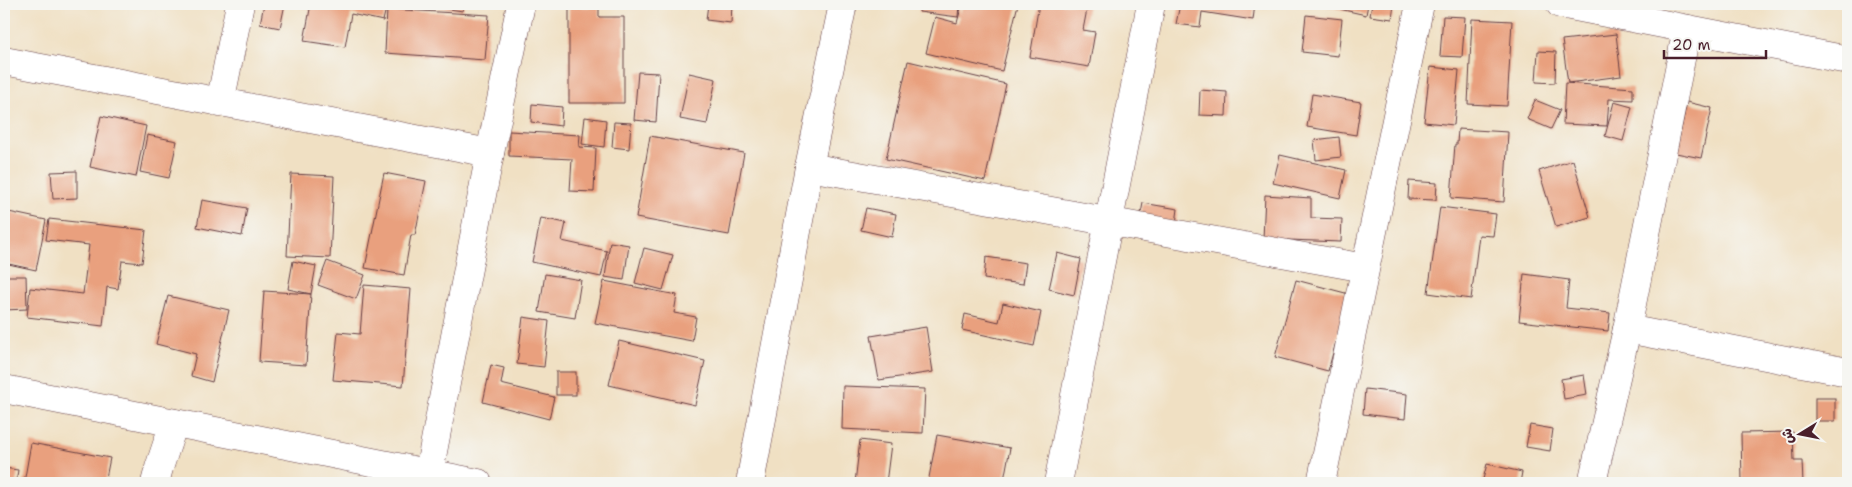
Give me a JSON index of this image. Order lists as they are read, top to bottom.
{
  "scale_bar": "20 m",
  "north": "left"
}
